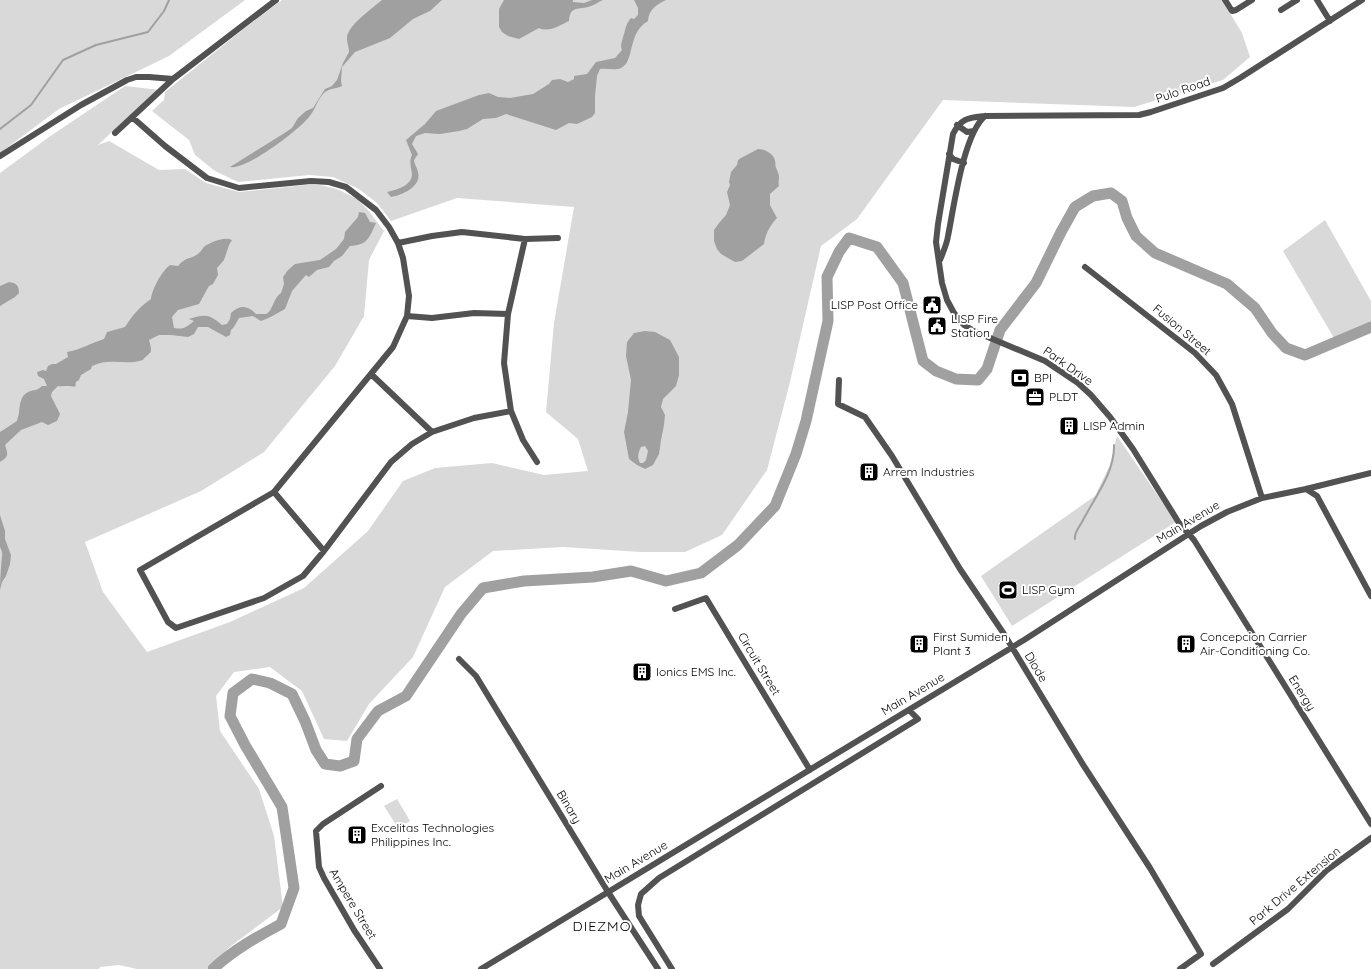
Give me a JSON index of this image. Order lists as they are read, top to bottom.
{
  "streets": {
    "street": [
      "Pulo Road",
      "Fusion Street",
      "Park Drive",
      "Main Avenue",
      "Circuit Street",
      "Diode",
      "Energy",
      "Binary",
      "Park Drive Extension",
      "Ampere Street"
    ]
  },
  "crossings": [
    ["Pulo Road", "Park Drive"],
    ["Fusion Street", "Main Avenue"],
    ["Park Drive", "Main Avenue"],
    ["Park Drive", "Energy"],
    ["Main Avenue", "Circuit Street"],
    ["Main Avenue", "Diode"],
    ["Main Avenue", "Energy"],
    ["Main Avenue", "Binary"]
  ],
  "districts": ["DIEZMO"],
  "places": {
    "public building": ["LISP Post Office", "LISP Fire Station"],
    "bank": ["BPI"],
    "office": ["PLDT"],
    "building": [
      "LISP Admin",
      "Arrem Industries",
      "First Sumiden Plant 3",
      "Concepcion Carrier Air-Conditioning Co.",
      "Ionics EMS Inc.",
      "Excelitas Technologies Philippines Inc."
    ],
    "sports": ["LISP Gym"]
  }
}
